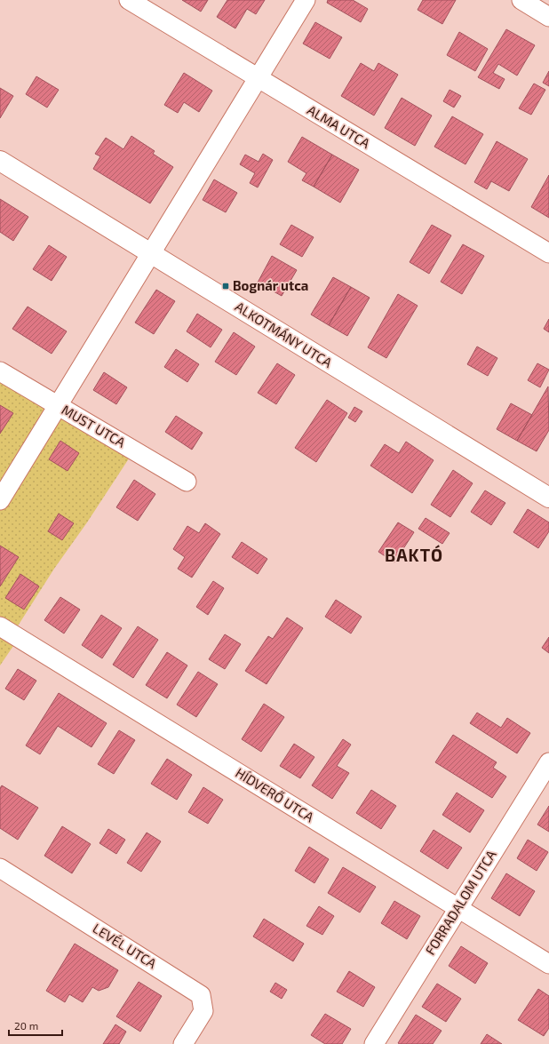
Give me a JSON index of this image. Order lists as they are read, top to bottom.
{
  "streets": {
    "street": [
      "ALMA UTCA",
      "ALKOTMÁNY UTCA",
      "MUST UTCA",
      "HÍDVERŐ UTCA",
      "FORRADALOM UTCA",
      "LEVÉL UTCA"
    ]
  },
  "crossings": [
    ["HÍDVERŐ UTCA", "FORRADALOM UTCA"]
  ],
  "districts": ["BAKTÓ"],
  "places": {
    "transit": ["Bognár utca"]
  },
  "scale_bar": "20 m"
}
